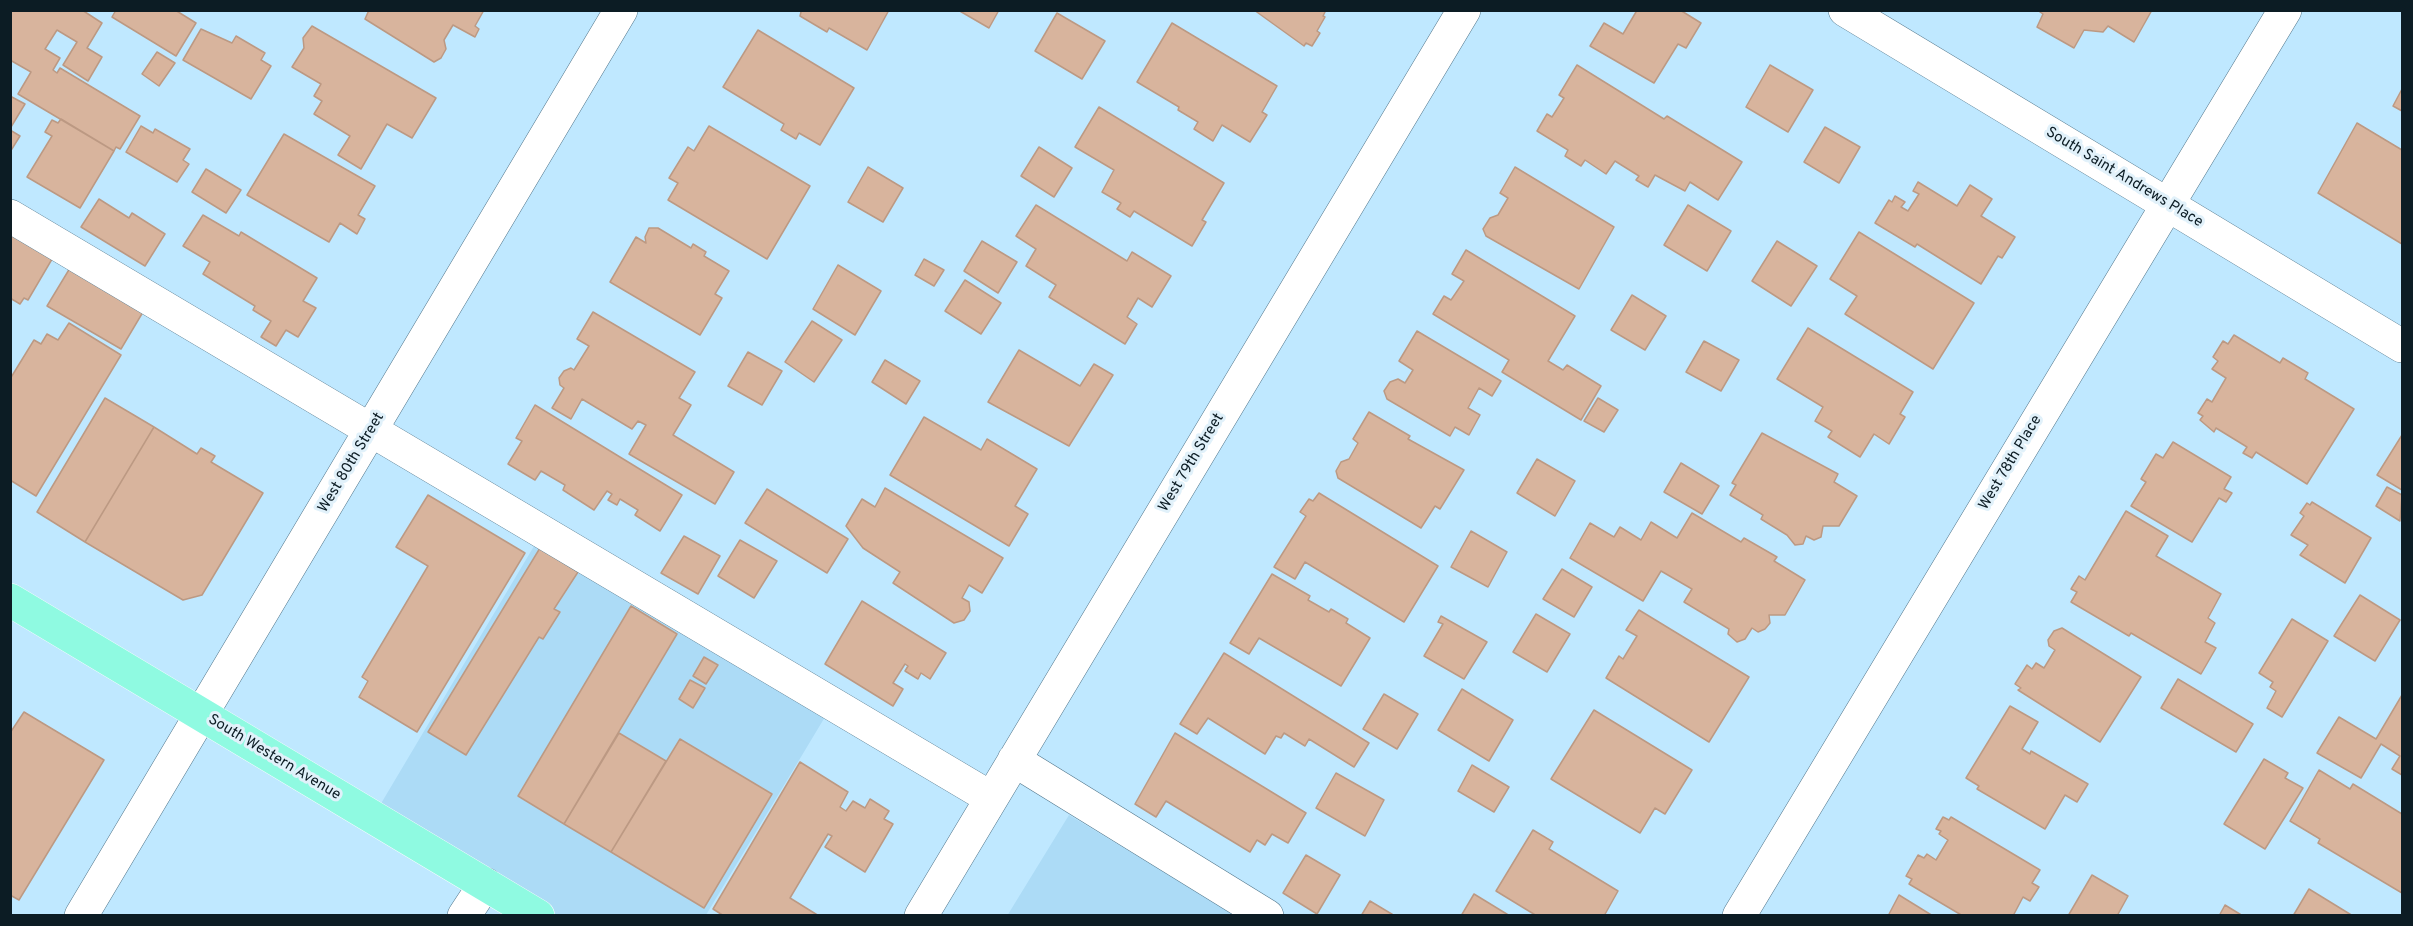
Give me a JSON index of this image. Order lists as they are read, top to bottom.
{
  "streets": {
    "main road": ["South Western Avenue"],
    "street": [
      "South Saint Andrews Place",
      "West 80th Street",
      "West 79th Street",
      "West 78th Place"
    ]
  },
  "crossings": [
    ["South Saint Andrews Place", "West 78th Place"],
    ["West 80th Street", "South Western Avenue"]
  ]
}
